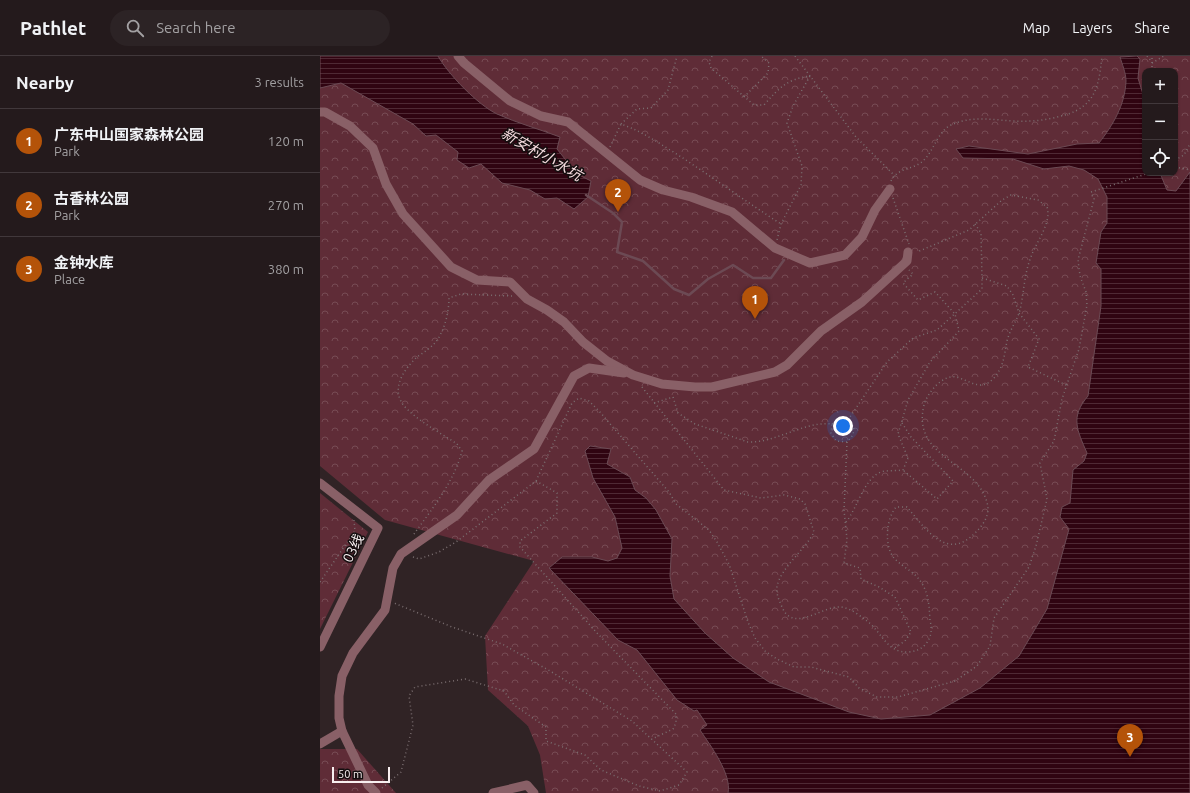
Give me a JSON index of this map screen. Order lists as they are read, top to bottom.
{
  "streets": {
    "street": ["03线"]
  },
  "water": ["新安村小水坑"],
  "scale_bar": "50 m",
  "page": {
    "header": "Pathlet",
    "search": "Search here",
    "nav": ["Map", "Layers", "Share"],
    "heading": ["Nearby", "3 results"],
    "map_buttons": ["+", "−"],
    "list": [
      {
        "mark": "1",
        "name": "广东中山国家森林公园",
        "note": "Park",
        "value": "120 m"
      },
      {
        "mark": "2",
        "name": "古香林公园",
        "note": "Park",
        "value": "270 m"
      },
      {
        "mark": "3",
        "name": "金钟水库",
        "note": "Place",
        "value": "380 m"
      }
    ],
    "pins": ["2", "1", "3"],
    "scale": "50 m"
  }
}
